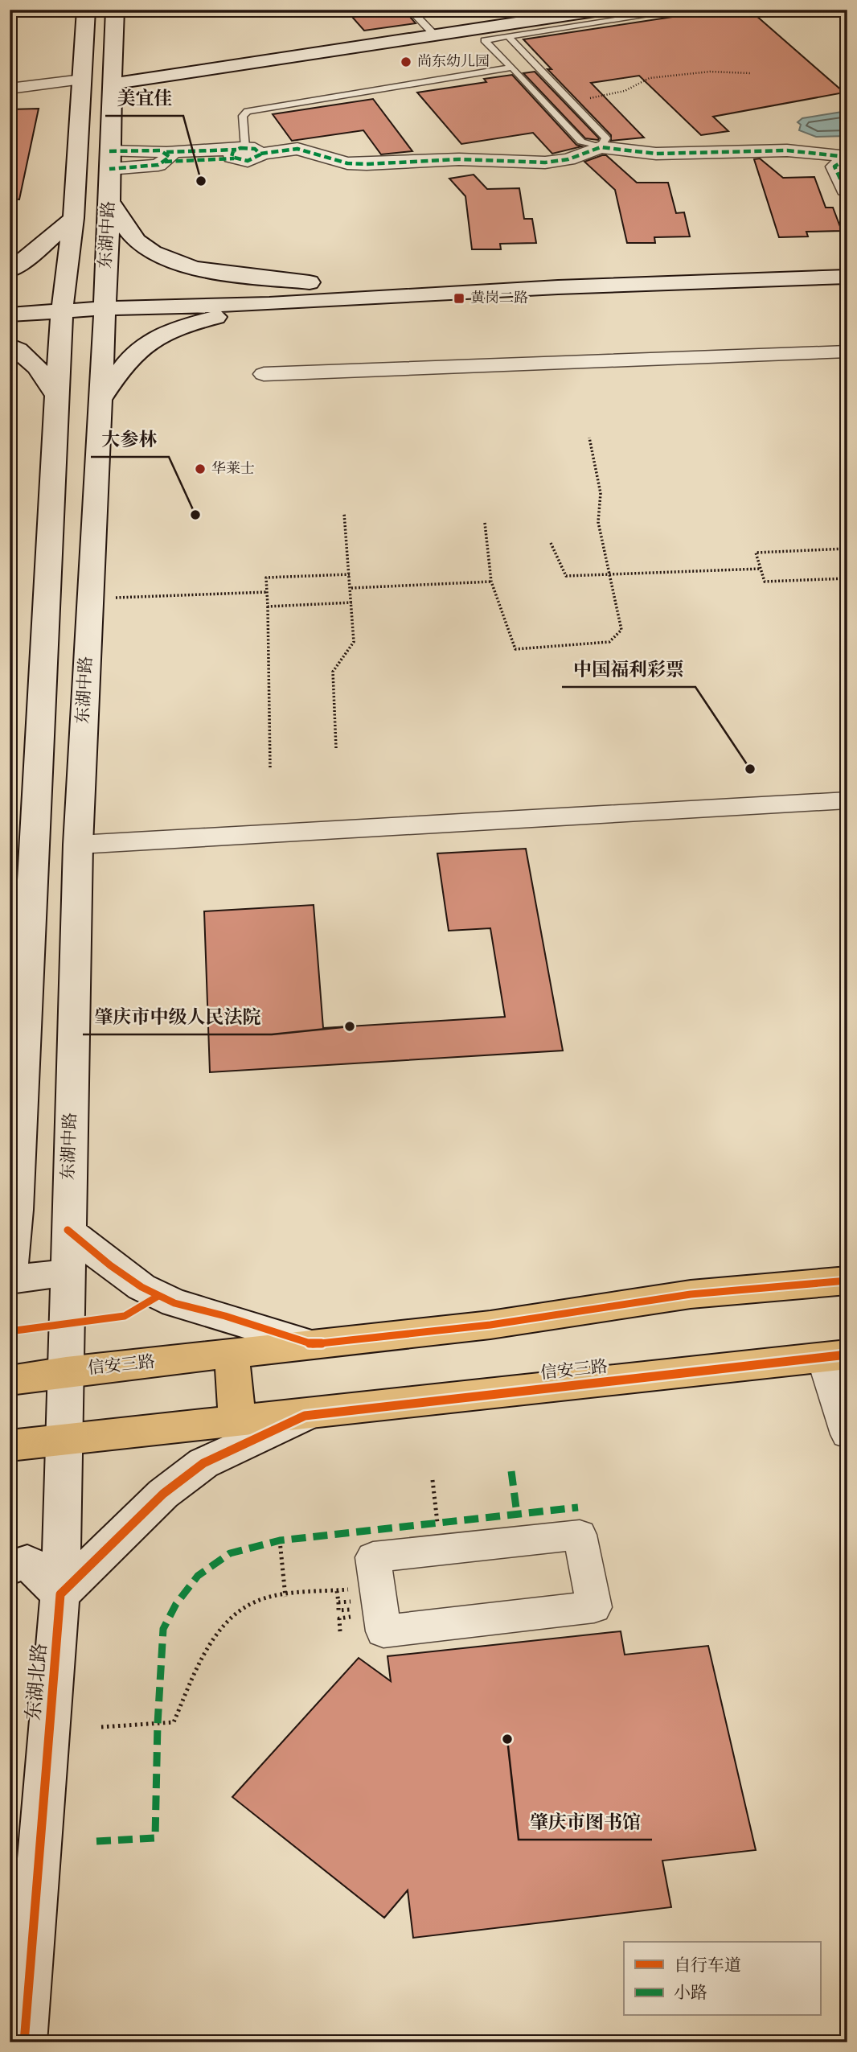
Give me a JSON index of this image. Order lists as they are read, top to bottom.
{
  "streets": {
    "main road": ["东湖中路", "信安三路", "东湖北路"]
  },
  "crossings": [
    ["东湖中路", "信安三路"],
    ["东湖中路", "东湖北路"],
    ["信安三路", "东湖北路"]
  ],
  "places": {
    "other": [
      "尚东幼儿园",
      "美宜佳",
      "华莱士",
      "大参林",
      "中国福利彩票",
      "肇庆市中级人民法院",
      "肇庆市图书馆"
    ],
    "transit": ["黄岗二路"]
  },
  "legend": ["自行车道", "小路"]
}
